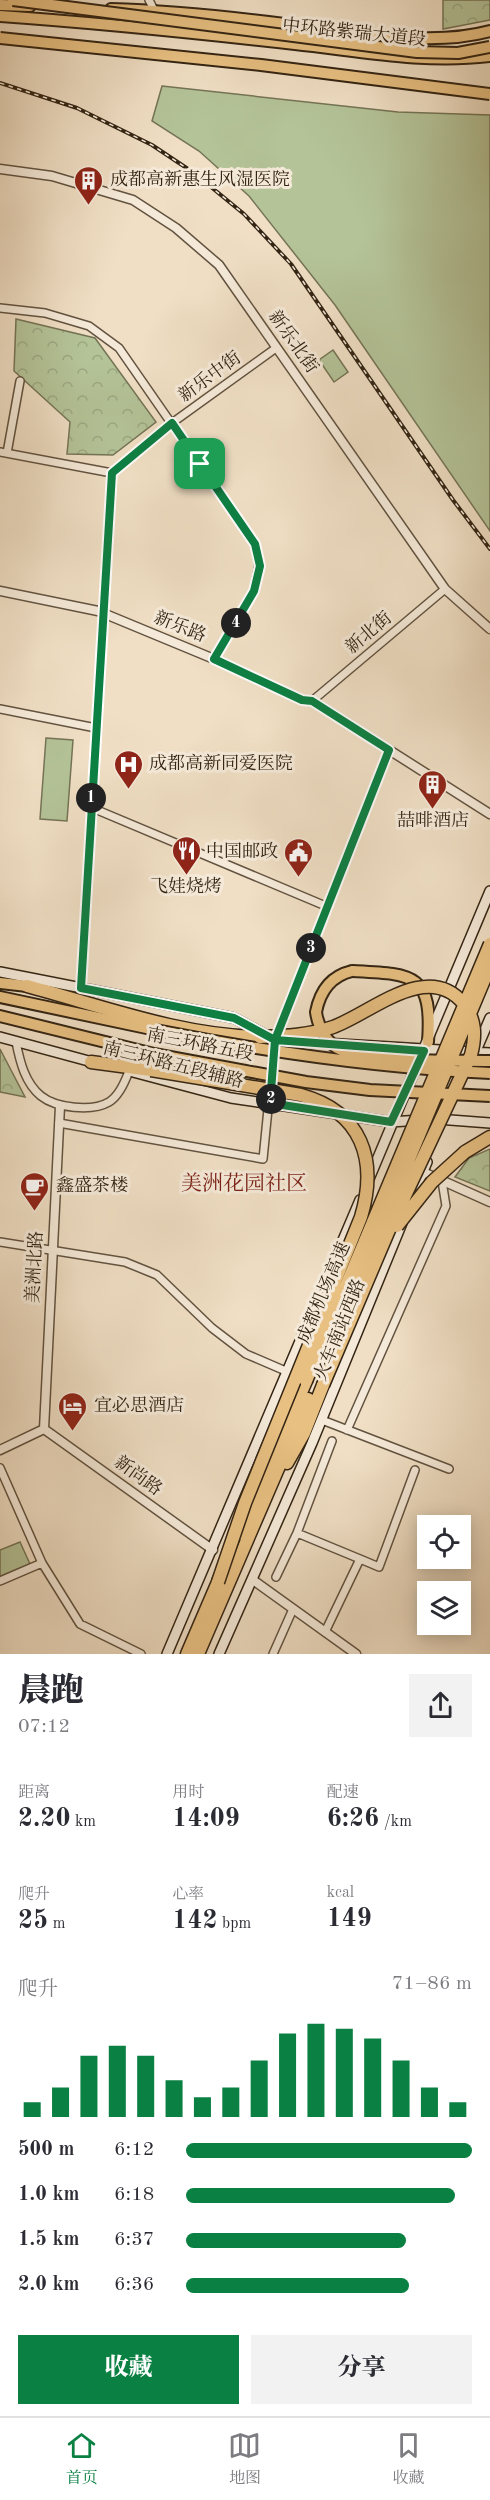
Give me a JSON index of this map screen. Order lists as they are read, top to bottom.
{
  "streets": {
    "highway": ["成都机场高速"],
    "main road": [
      "中环路紫瑞大道段",
      "南三环路五段",
      "南三环路五段辅路",
      "火车南站西路"
    ],
    "street": [
      "新乐北街",
      "新乐中街",
      "新乐路",
      "新北街",
      "美洲北路",
      "新尚路"
    ]
  },
  "crossings": [
    ["新乐北街", "新乐中街"],
    ["新乐北街", "新北街"],
    ["新乐路", "新北街"],
    ["南三环路五段辅路", "火车南站西路"],
    ["美洲北路", "新尚路"]
  ],
  "districts": ["美洲花园社区"],
  "places": {
    "building": ["成都高新惠生风湿医院", "喆啡酒店"],
    "hospital": ["成都高新同爱医院"],
    "restaurant": ["飞娃烧烤"],
    "public building": ["中国邮政"],
    "cafe": ["鑫盛茶楼"],
    "hotel": ["宜必思酒店"]
  },
  "page": {
    "pins": [
      "4",
      "1",
      "3",
      "2"
    ],
    "heading": ["晨跑", "07:12"],
    "stats": [
      ["距离", "2.20 km"],
      ["用时", "14:09"],
      ["配速", "6:26 /km"],
      ["爬升", "25 m"],
      ["心率", "142 bpm"],
      ["kcal", "149"]
    ],
    "chart": ["爬升", "71–86 m"],
    "list": [
      {
        "name": "500 m",
        "note": "6:12"
      },
      {
        "name": "1.0 km",
        "note": "6:18"
      },
      {
        "name": "1.5 km",
        "note": "6:37"
      },
      {
        "name": "2.0 km",
        "note": "6:36"
      }
    ],
    "buttons": ["收藏", "分享"],
    "tabs": ["首页", "地图", "收藏"]
  }
}
